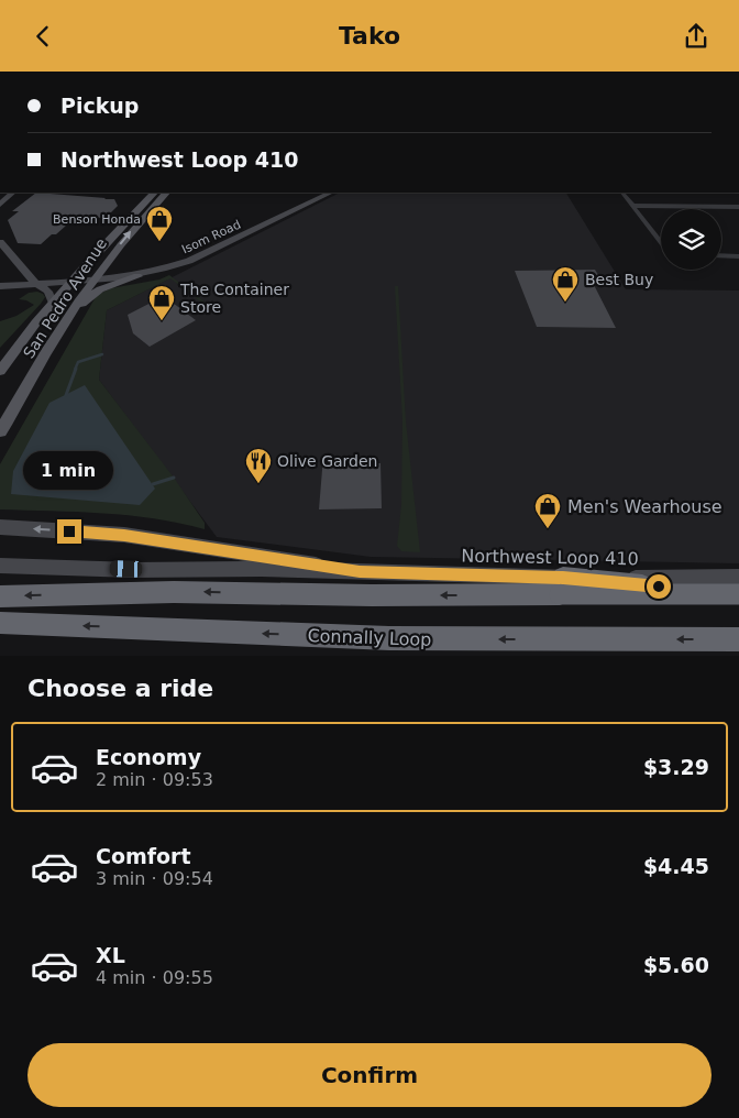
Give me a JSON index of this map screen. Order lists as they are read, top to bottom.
{
  "streets": {
    "highway": ["Connally Loop"],
    "main road": ["Isom Road", "San Pedro Avenue", "Northwest Loop 410"]
  },
  "crossings": [
    ["Isom Road", "San Pedro Avenue"]
  ],
  "places": {
    "shop": [
      "Benson Honda",
      "Best Buy",
      "The Container Store",
      "Men's Wearhouse"
    ],
    "restaurant": ["Olive Garden"]
  },
  "page": {
    "header": "Tako",
    "banner": ["Pickup", "Northwest Loop 410"],
    "bubble": "1 min",
    "heading": "Choose a ride",
    "list": [
      {
        "name": "Economy",
        "note": "2 min · 09:53",
        "value": "$3.29"
      },
      {
        "name": "Comfort",
        "note": "3 min · 09:54",
        "value": "$4.45"
      },
      {
        "name": "XL",
        "note": "4 min · 09:55",
        "value": "$5.60"
      }
    ],
    "buttons": "Confirm"
  }
}
